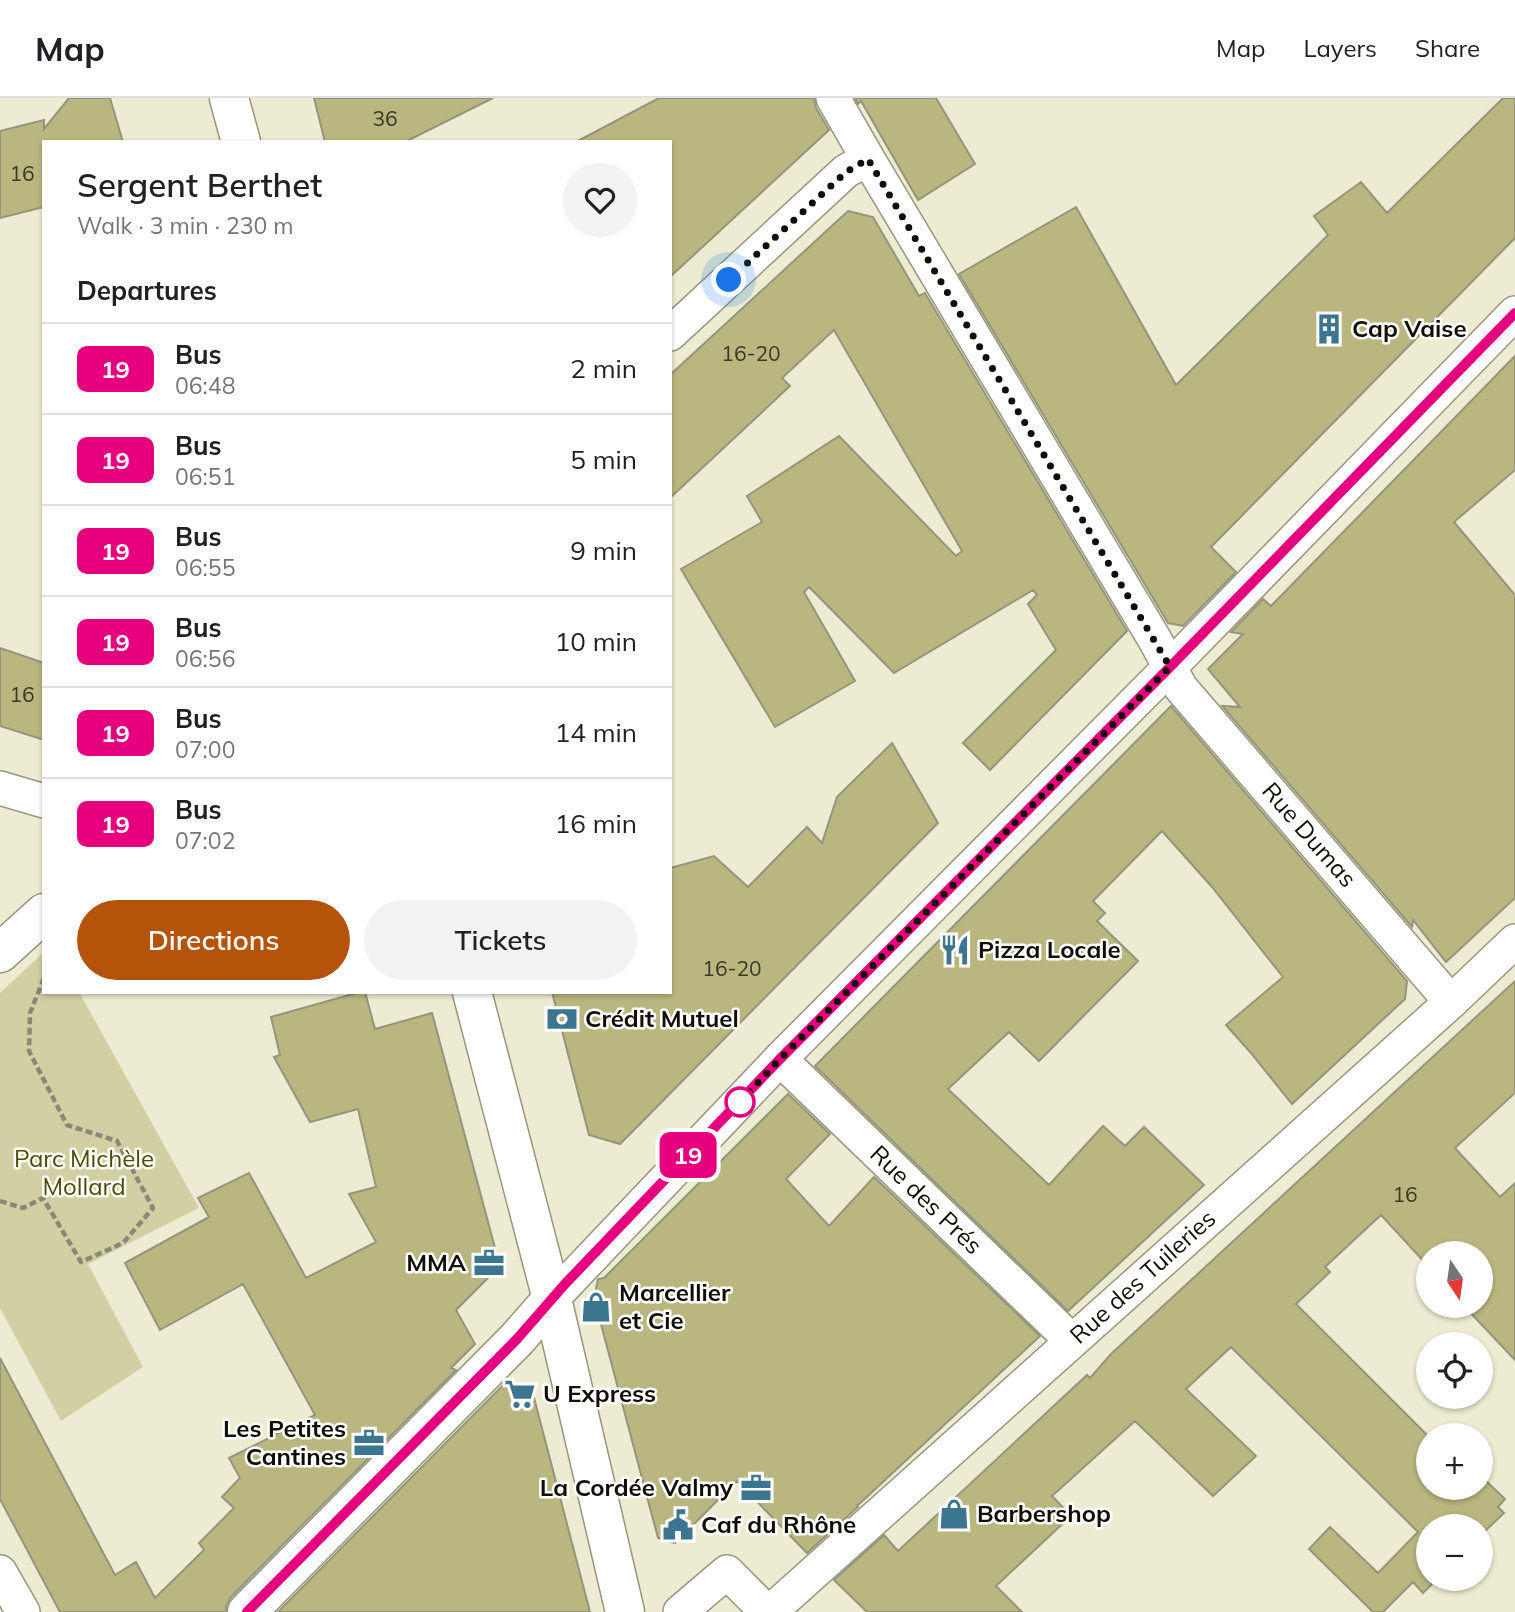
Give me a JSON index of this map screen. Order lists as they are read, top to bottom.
{
  "streets": {
    "street": ["Rue Dumas", "Rue des Prés", "Rue des Tuileries"]
  },
  "crossings": [
    ["Rue Dumas", "Rue des Tuileries"],
    ["Rue des Prés", "Rue des Tuileries"]
  ],
  "parks": ["Parc Michèle Mollard"],
  "places": {
    "building": ["Cap Vaise"],
    "restaurant": ["Pizza Locale"],
    "bank": ["Crédit Mutuel"],
    "office": ["MMA", "Les Petites Cantines", "La Cordée Valmy"],
    "shop": ["Marcellier et Cie", "Barbershop"],
    "supermarket": ["U Express"],
    "public building": ["Caf du Rhône"]
  },
  "lines": ["bus line 19"],
  "house_numbers": [
    "36",
    "16",
    "16-20",
    "16",
    "16-20",
    "16"
  ],
  "north": "bottom",
  "page": {
    "header": "Map",
    "nav": ["Map", "Layers", "Share"],
    "on_map": "19",
    "heading": [
      ["Sergent Berthet", "Walk · 3 min · 230 m"],
      "Departures"
    ],
    "list": [
      {
        "mark": "19",
        "name": "Bus",
        "note": "06:48",
        "value": "2 min"
      },
      {
        "mark": "19",
        "name": "Bus",
        "note": "06:51",
        "value": "5 min"
      },
      {
        "mark": "19",
        "name": "Bus",
        "note": "06:55",
        "value": "9 min"
      },
      {
        "mark": "19",
        "name": "Bus",
        "note": "06:56",
        "value": "10 min"
      },
      {
        "mark": "19",
        "name": "Bus",
        "note": "07:00",
        "value": "14 min"
      },
      {
        "mark": "19",
        "name": "Bus",
        "note": "07:02",
        "value": "16 min"
      }
    ],
    "buttons": ["Directions", "Tickets"],
    "map_buttons": ["+", "−"]
  }
}
